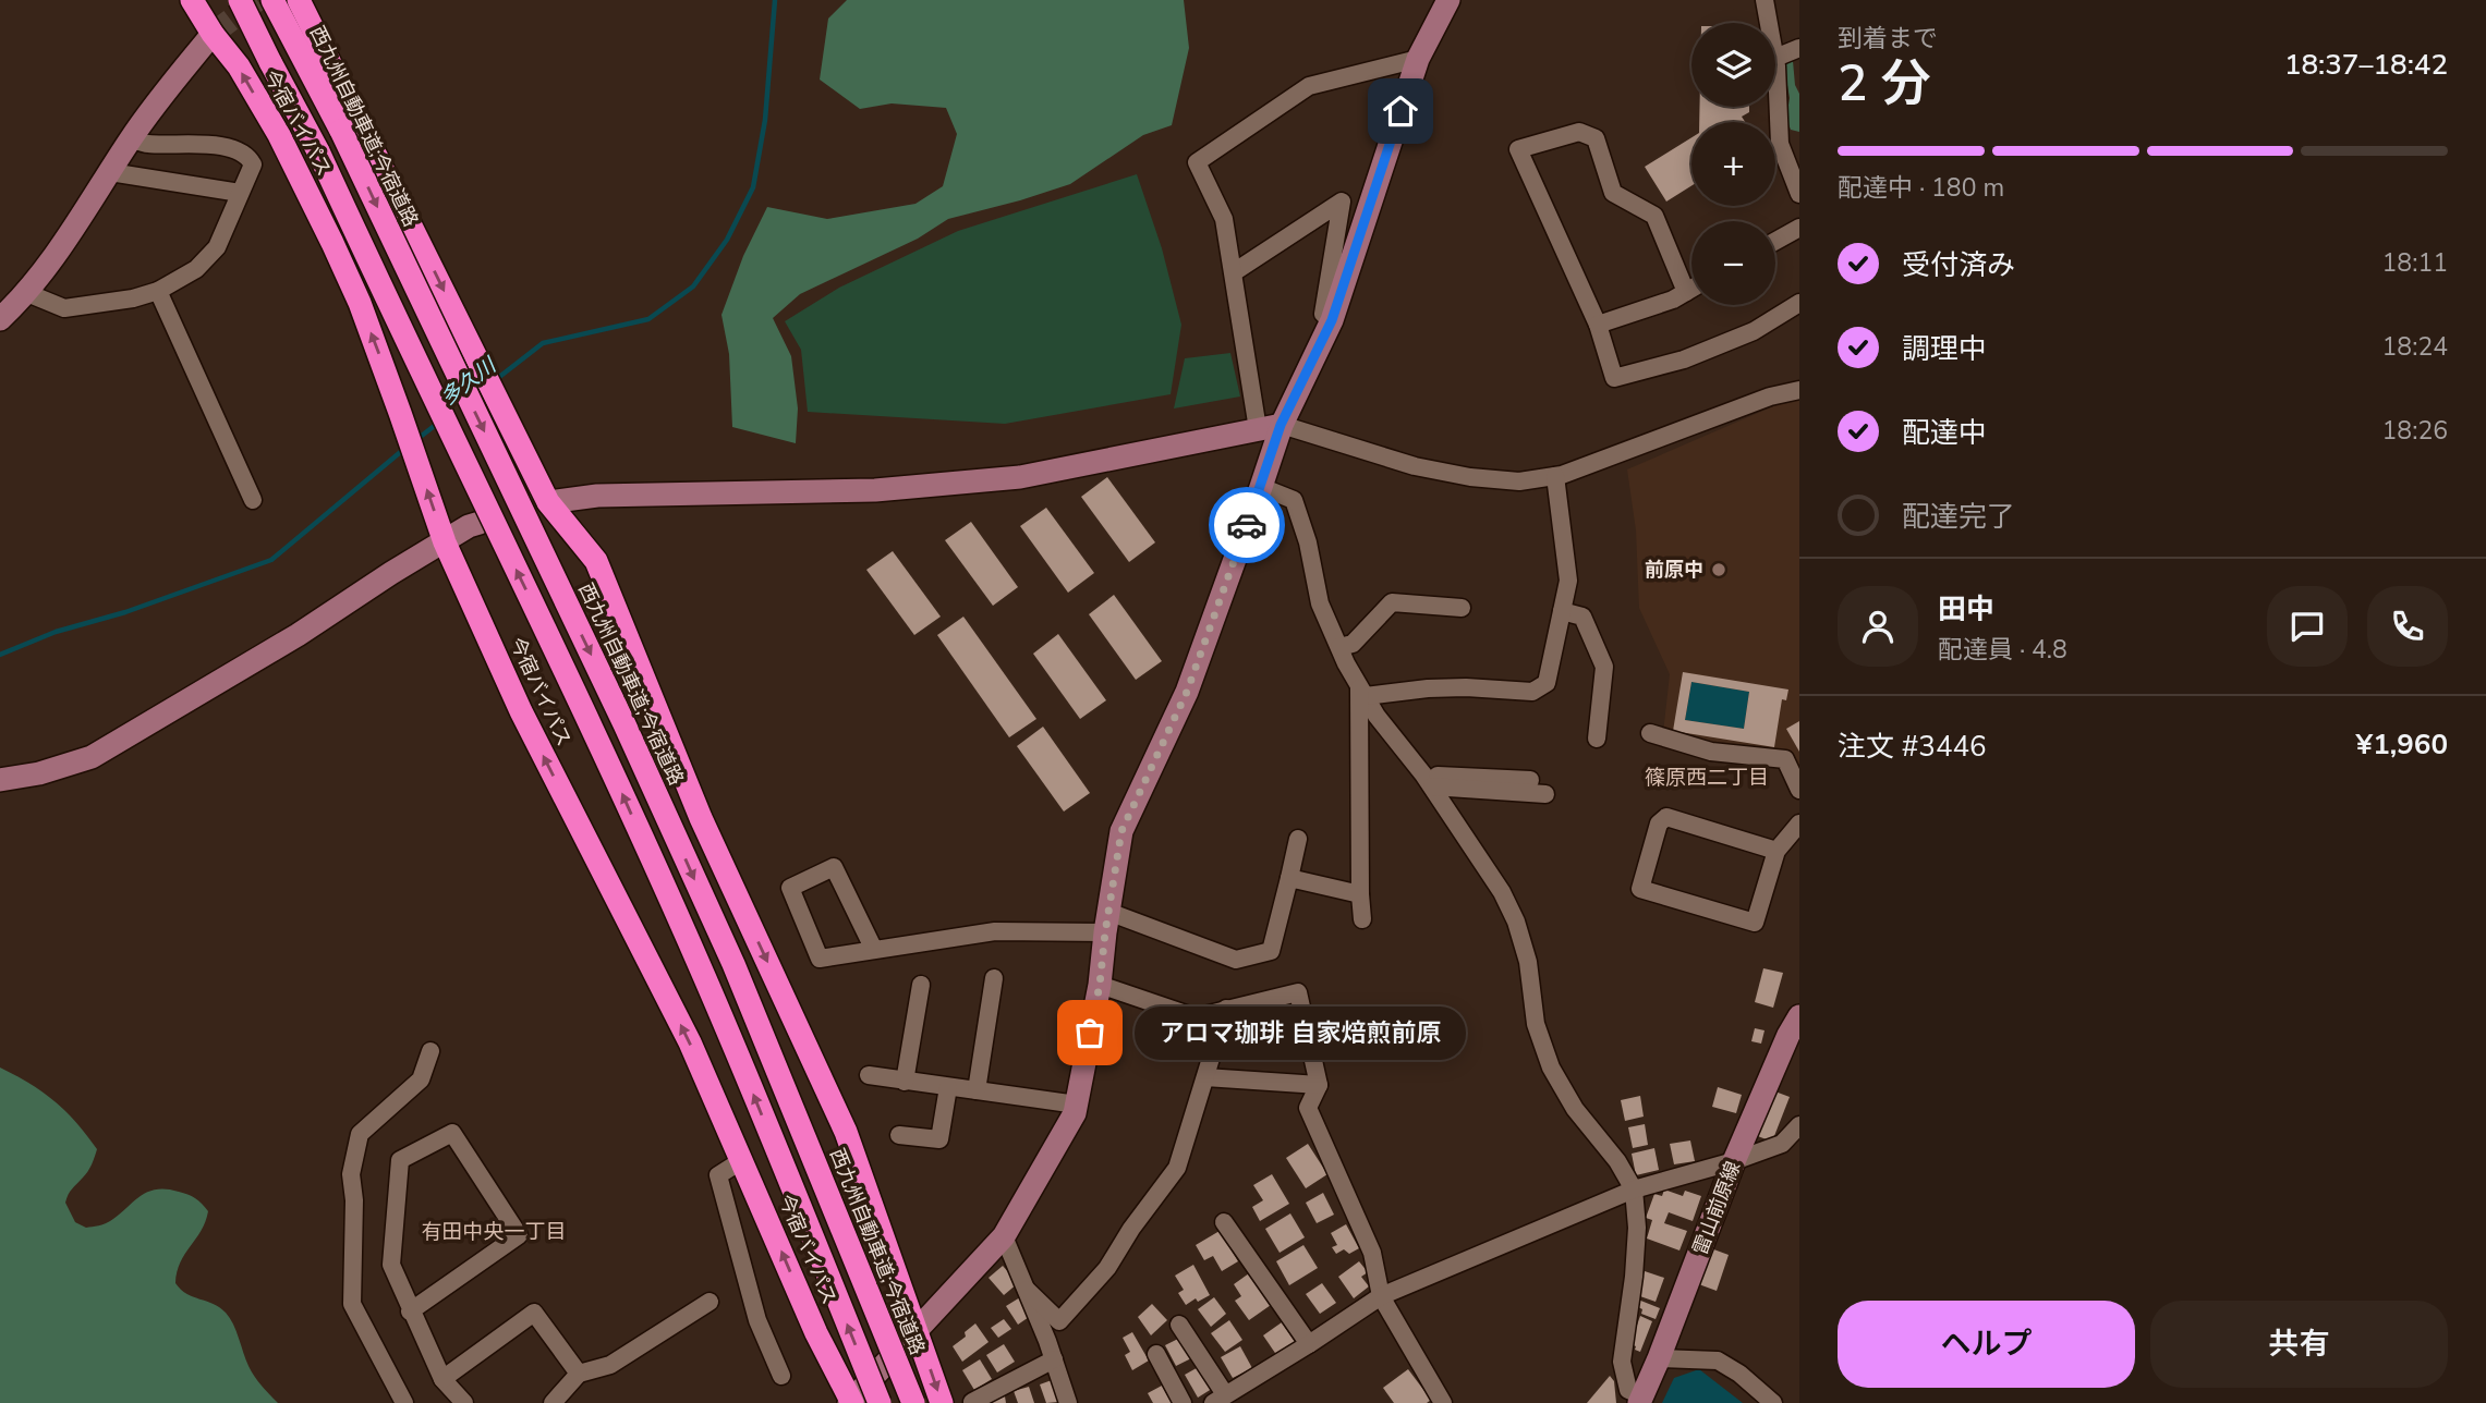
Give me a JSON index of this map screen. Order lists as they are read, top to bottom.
{
  "streets": {
    "highway": ["今宿バイパス", "西九州自動車道;今宿道路"],
    "street": ["雷山前原線"]
  },
  "districts": ["篠原西二丁目", "有田中央一丁目"],
  "water": ["多久川"],
  "places": ["前原中", "アロマ珈琲 自家焙煎前原"],
  "page": {
    "heading": ["2 分", "到着まで", "18:37–18:42"],
    "panel": [
      "田中",
      "配達員 · 4.8",
      "注文 #3446",
      "¥1,960"
    ],
    "map_buttons": ["+", "−"],
    "bar": "配達中 · 180 m",
    "list": [
      ["受付済み", "18:11"],
      ["調理中", "18:24"],
      ["配達中", "18:26"],
      "配達完了"
    ],
    "bubble": "アロマ珈琲 自家焙煎前原",
    "buttons": ["ヘルプ", "共有"]
  }
}
